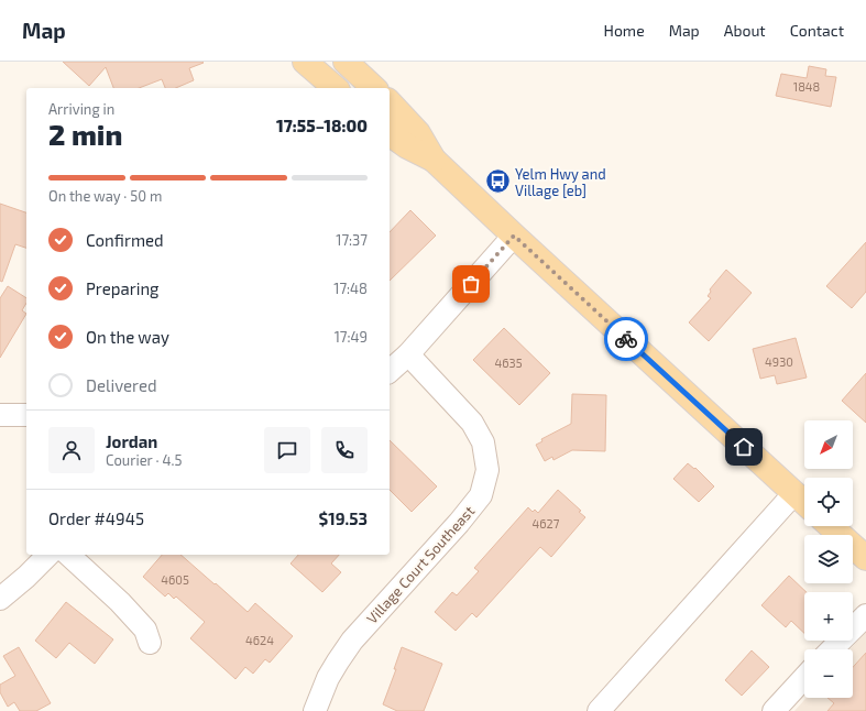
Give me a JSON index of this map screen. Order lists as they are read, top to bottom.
{
  "streets": {
    "street": ["Village Court Southeast"]
  },
  "places": {
    "bus stop": ["Yelm Hwy and Village [eb]"]
  },
  "house_numbers": [
    "1848",
    "4930",
    "4635",
    "4627",
    "4605",
    "4624"
  ],
  "north": "bottom left",
  "page": {
    "header": "Map",
    "nav": [
      "Home",
      "Map",
      "About",
      "Contact"
    ],
    "heading": ["2 min", "Arriving in", "17:55–18:00"],
    "panel": [
      "Jordan",
      "Courier · 4.5",
      "Order #4945",
      "$19.53"
    ],
    "bar": "On the way · 50 m",
    "list": [
      ["Confirmed", "17:37"],
      ["Preparing", "17:48"],
      ["On the way", "17:49"],
      "Delivered"
    ],
    "map_buttons": ["+", "−"]
  }
}
